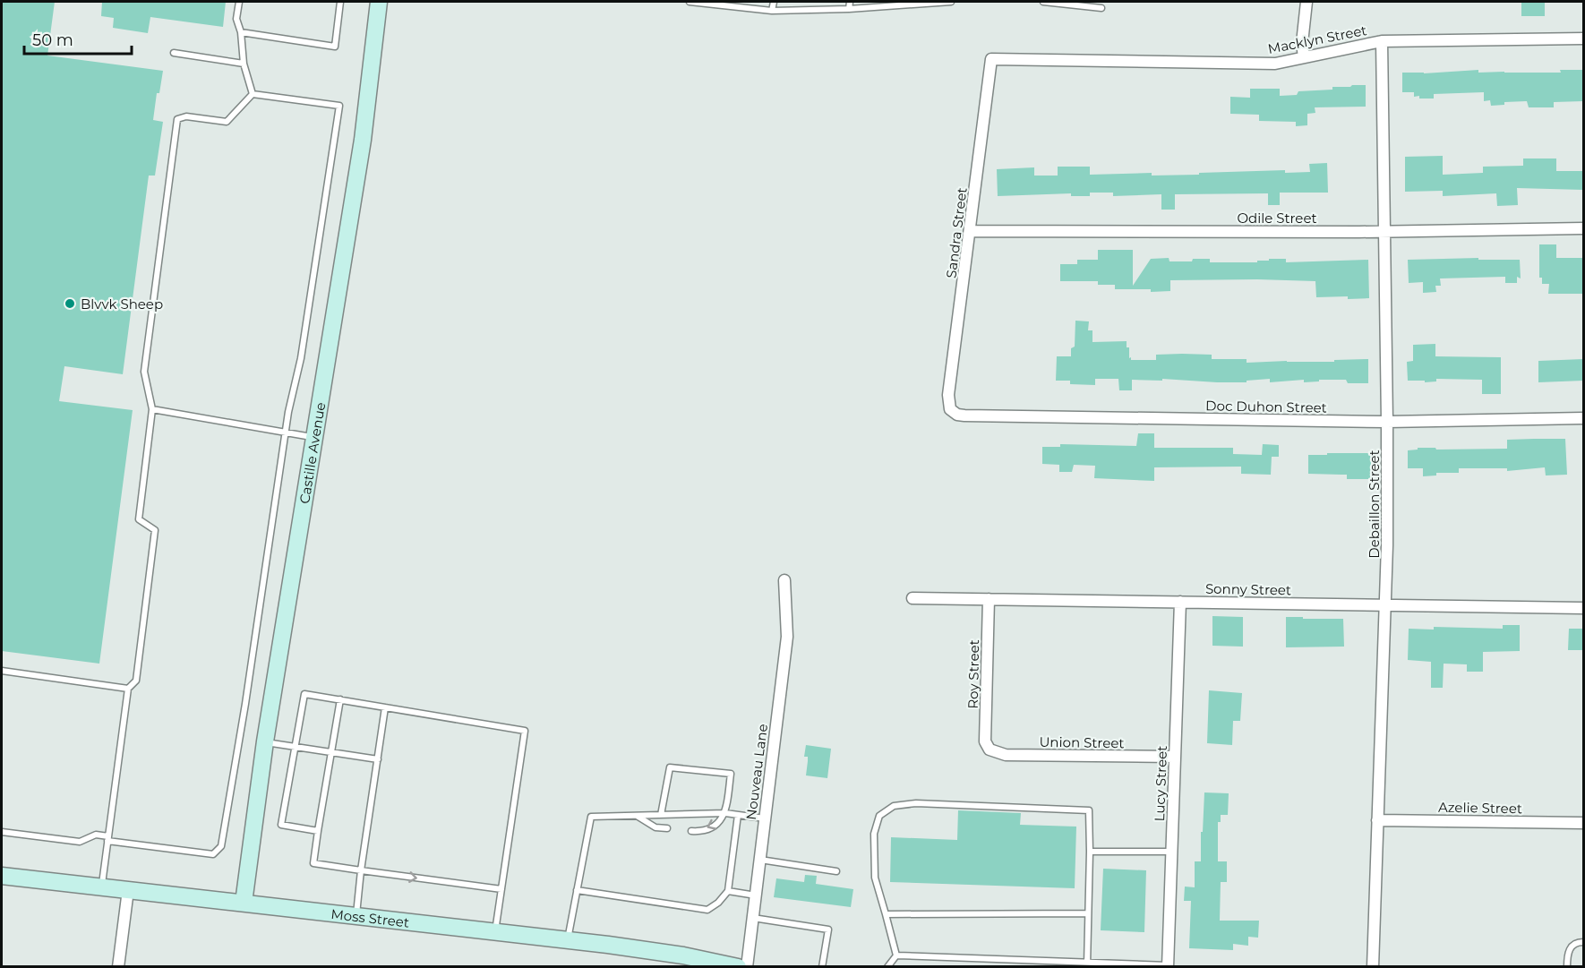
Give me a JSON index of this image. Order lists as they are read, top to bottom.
{
  "streets": {
    "street": [
      "Macklyn Street",
      "Odile Street",
      "Sandra Street",
      "Doc Duhon Street",
      "Castille Avenue",
      "Debaillon Street",
      "Sonny Street",
      "Roy Street",
      "Union Street",
      "Nouveau Lane",
      "Lucy Street",
      "Azelie Street",
      "Moss Street"
    ]
  },
  "crossings": [
    ["Macklyn Street", "Sandra Street"],
    ["Macklyn Street", "Debaillon Street"],
    ["Odile Street", "Sandra Street"],
    ["Odile Street", "Debaillon Street"],
    ["Sandra Street", "Doc Duhon Street"],
    ["Doc Duhon Street", "Debaillon Street"],
    ["Castille Avenue", "Moss Street"],
    ["Debaillon Street", "Sonny Street"],
    ["Debaillon Street", "Azelie Street"],
    ["Sonny Street", "Roy Street"],
    ["Sonny Street", "Lucy Street"],
    ["Roy Street", "Union Street"],
    ["Union Street", "Lucy Street"]
  ],
  "places": ["Blvvk Sheep"],
  "scale_bar": "50 m"
}
